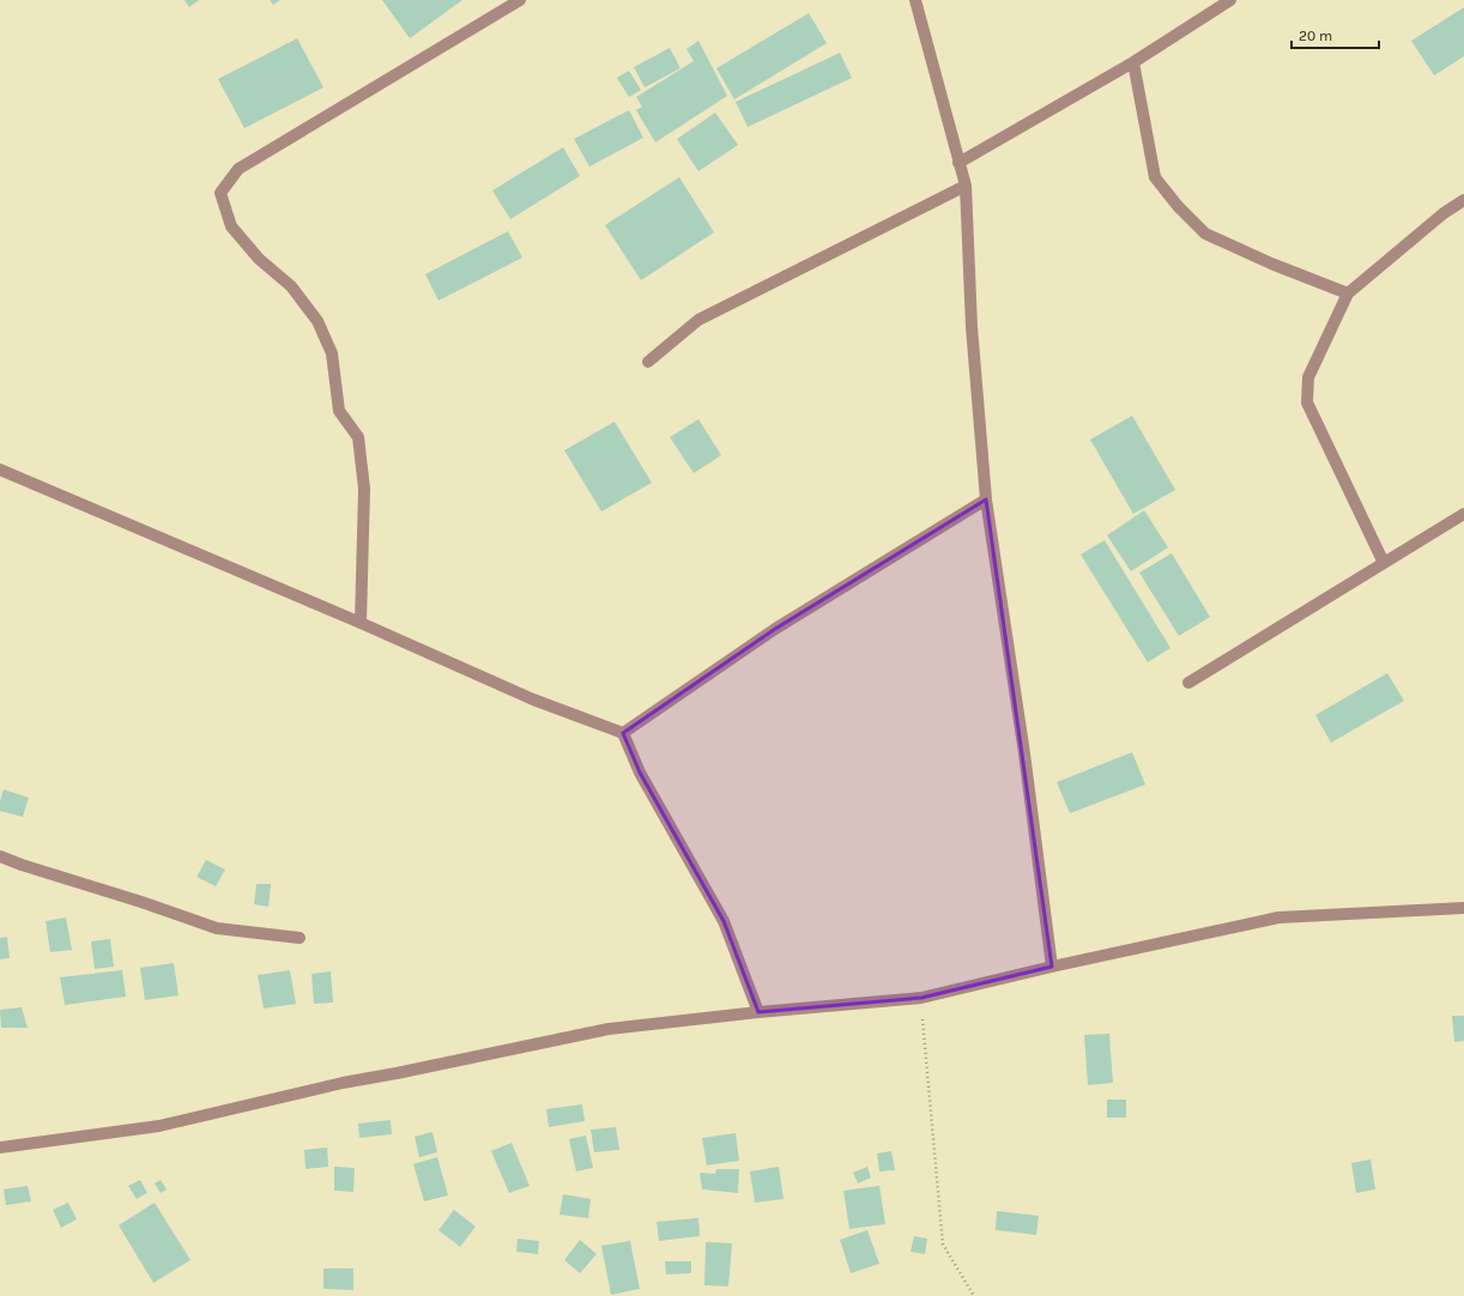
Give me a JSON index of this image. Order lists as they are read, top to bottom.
{
  "scale_bar": "20 m"
}
